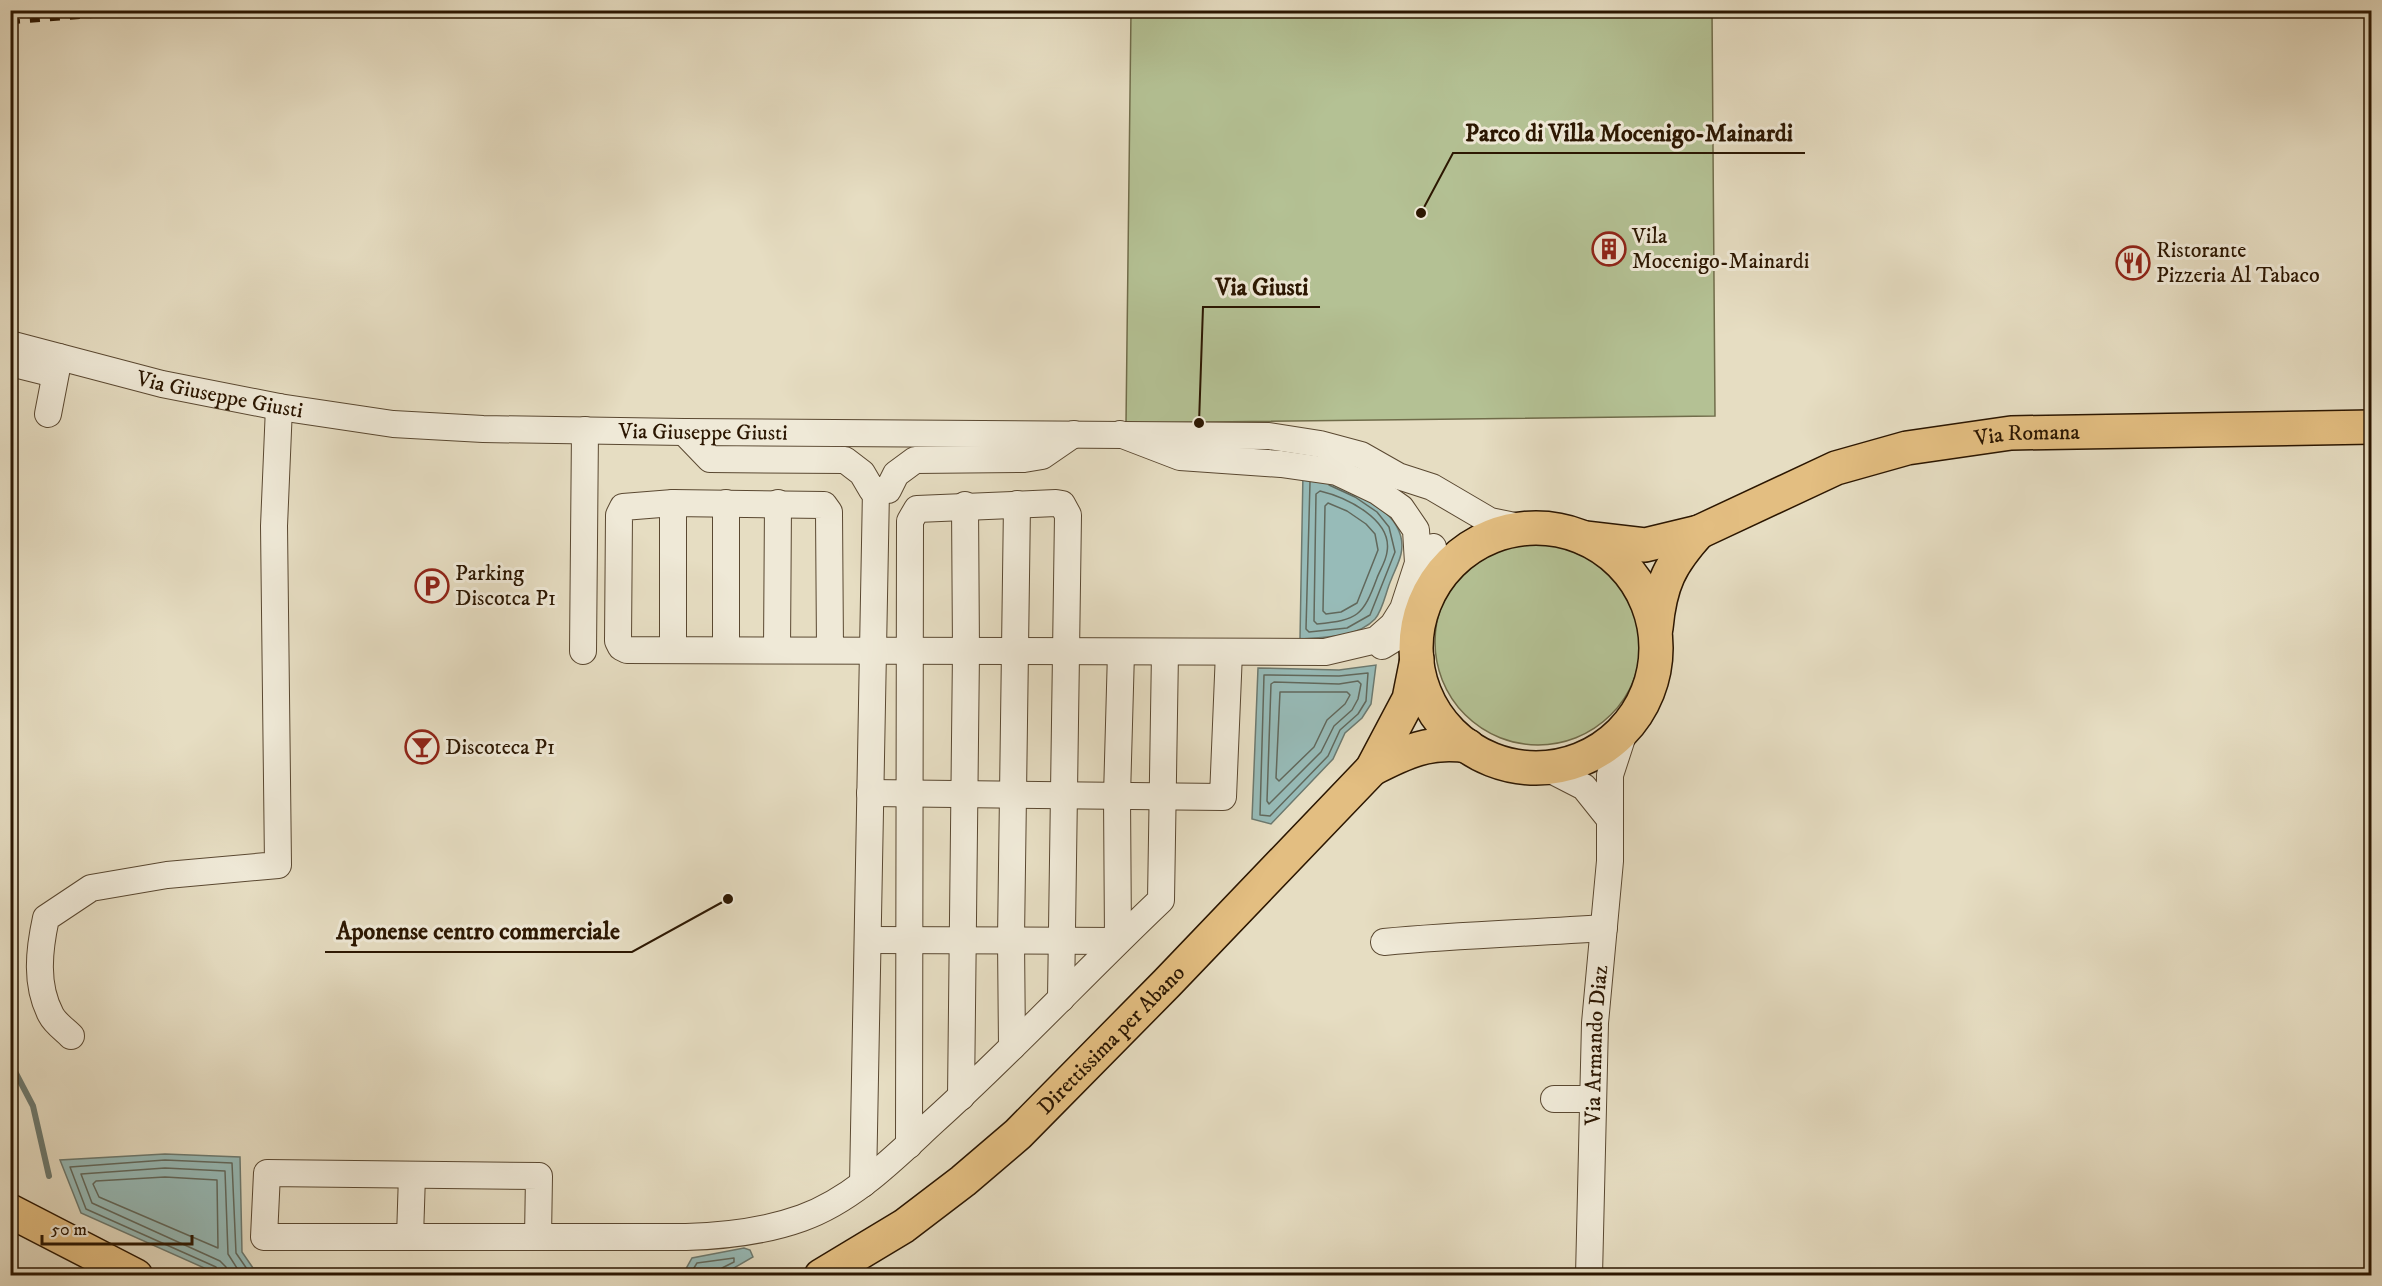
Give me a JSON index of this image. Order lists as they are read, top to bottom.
{
  "streets": {
    "main road": ["Via Romana", "Direttissima per Abano"],
    "street": ["Via Giuseppe Giusti", "Via Armando Diaz"]
  },
  "crossings": [
    ["Via Romana", "Direttissima per Abano"],
    ["Via Romana", "Via Armando Diaz"]
  ],
  "places": {
    "other": ["Parco di Villa Mocenigo-Mainardi", "Via Giusti", "Aponense centro commerciale"],
    "building": ["Vila Mocenigo-Mainardi"],
    "restaurant": ["Ristorante Pizzeria Al Tabaco"],
    "parking": ["Parking Discotca P1"],
    "bar": ["Discoteca P1"]
  },
  "scale_bar": "50 m"
}
